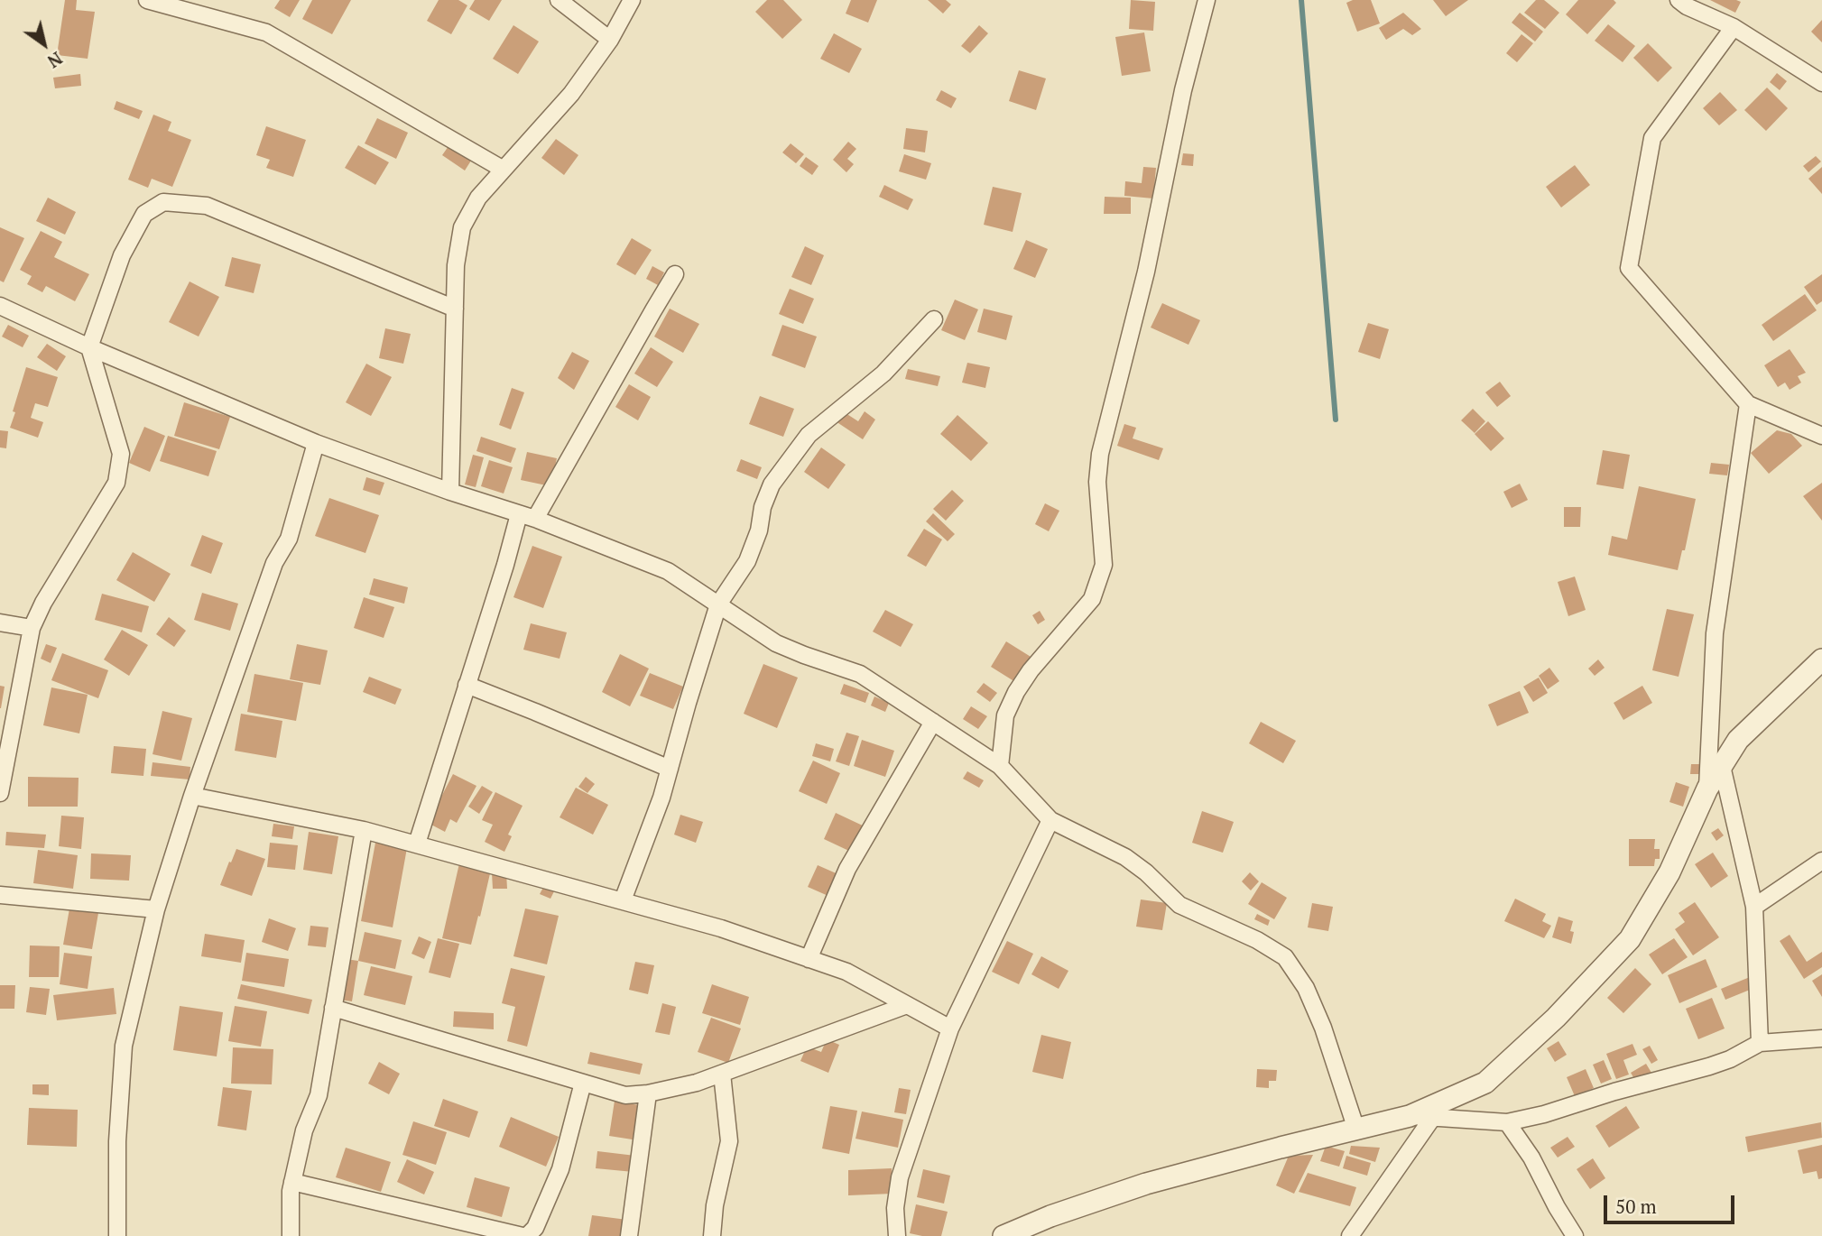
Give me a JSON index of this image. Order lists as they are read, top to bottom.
{
  "scale_bar": "50 m",
  "north": "bottom right"
}
